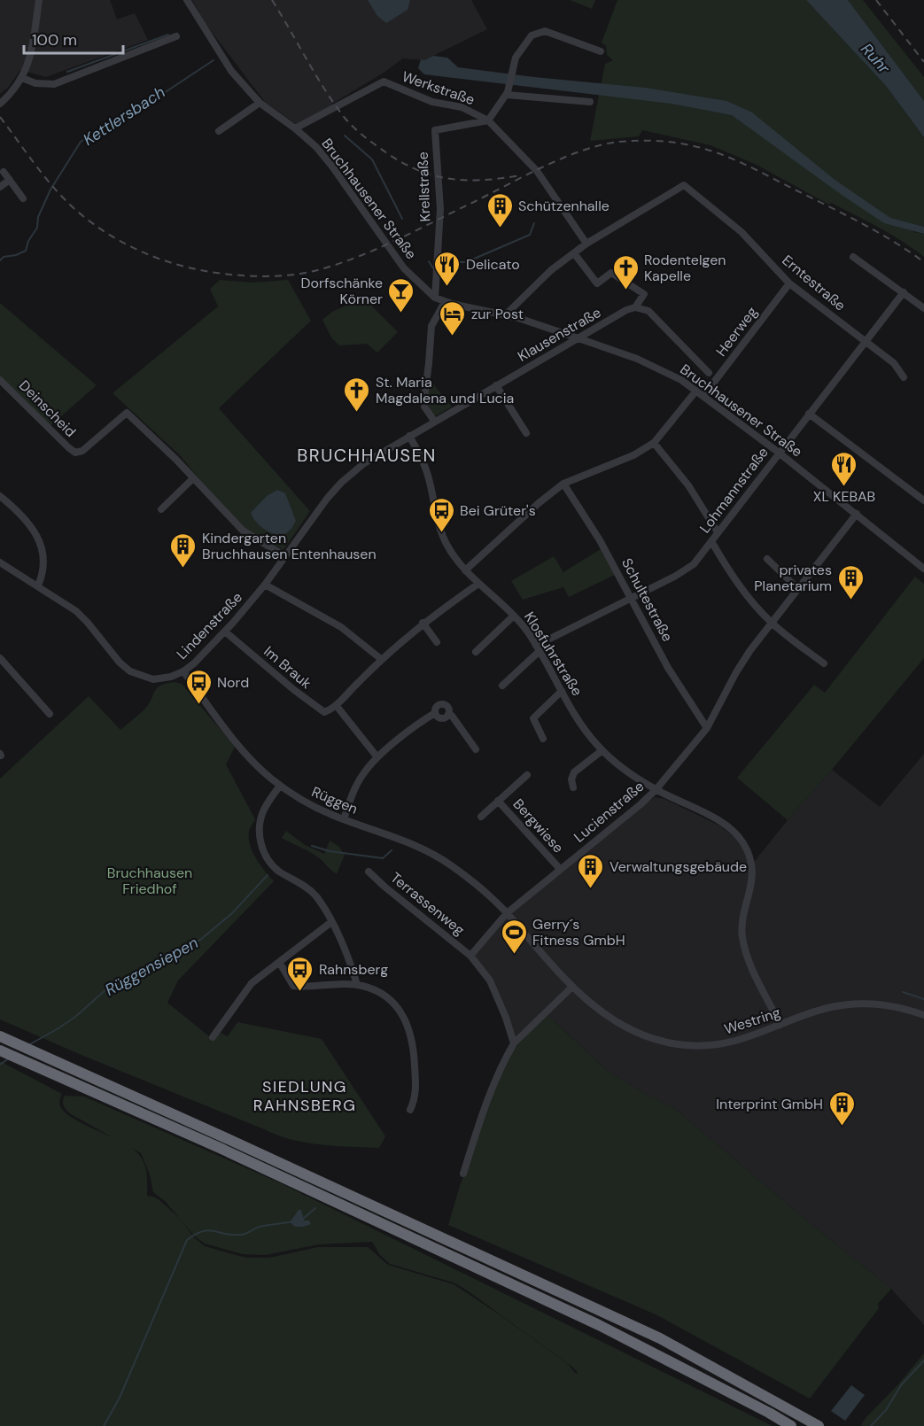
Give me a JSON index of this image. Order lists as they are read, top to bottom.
{
  "streets": {
    "street": [
      "Werkstraße",
      "Krellstraße",
      "Bruchhausener Straße",
      "Erntestraße",
      "Heerweg",
      "Klausenstraße",
      "Deinscheid",
      "Lohmannstraße",
      "Schultestraße",
      "Lindenstraße",
      "Klosfuhrstraße",
      "Im Brauk",
      "Rüggen",
      "Lucienstraße",
      "Bergwiese",
      "Terrassenweg",
      "Westring"
    ]
  },
  "crossings": [
    ["Werkstraße", "Krellstraße"],
    ["Werkstraße", "Bruchhausener Straße"],
    ["Krellstraße", "Bruchhausener Straße"],
    ["Bruchhausener Straße", "Heerweg"],
    ["Bruchhausener Straße", "Klausenstraße"],
    ["Bruchhausener Straße", "Lohmannstraße"],
    ["Bruchhausener Straße", "Lucienstraße"],
    ["Erntestraße", "Heerweg"],
    ["Erntestraße", "Lohmannstraße"],
    ["Klausenstraße", "Lindenstraße"],
    ["Klausenstraße", "Klosfuhrstraße"],
    ["Lohmannstraße", "Schultestraße"],
    ["Lohmannstraße", "Klosfuhrstraße"],
    ["Schultestraße", "Lucienstraße"],
    ["Lindenstraße", "Klosfuhrstraße"],
    ["Lindenstraße", "Im Brauk"],
    ["Lindenstraße", "Rüggen"],
    ["Klosfuhrstraße", "Lucienstraße"],
    ["Klosfuhrstraße", "Westring"],
    ["Rüggen", "Lucienstraße"],
    ["Rüggen", "Westring"],
    ["Lucienstraße", "Bergwiese"],
    ["Lucienstraße", "Terrassenweg"],
    ["Lucienstraße", "Westring"]
  ],
  "districts": ["BRUCHHAUSEN", "SIEDLUNG RAHNSBERG"],
  "water": ["Ruhr", "Kettlersbach", "Rüggensiepen"],
  "parks": ["Bruchhausen Friedhof"],
  "places": {
    "building": [
      "Schützenhalle",
      "Kindergarten Bruchhausen Entenhausen",
      "privates Planetarium",
      "Verwaltungsgebäude",
      "Interprint GmbH"
    ],
    "restaurant": ["Delicato", "XL KEBAB"],
    "church": ["Rodentelgen Kapelle", "St. Maria Magdalena und Lucia"],
    "bar": ["Dorfschänke Körner"],
    "hotel": ["zur Post"],
    "bus stop": ["Bei Grüter's", "Nord", "Rahnsberg"],
    "sports": ["Gerry´s Fitness GmbH"]
  },
  "scale_bar": "100 m"
}
